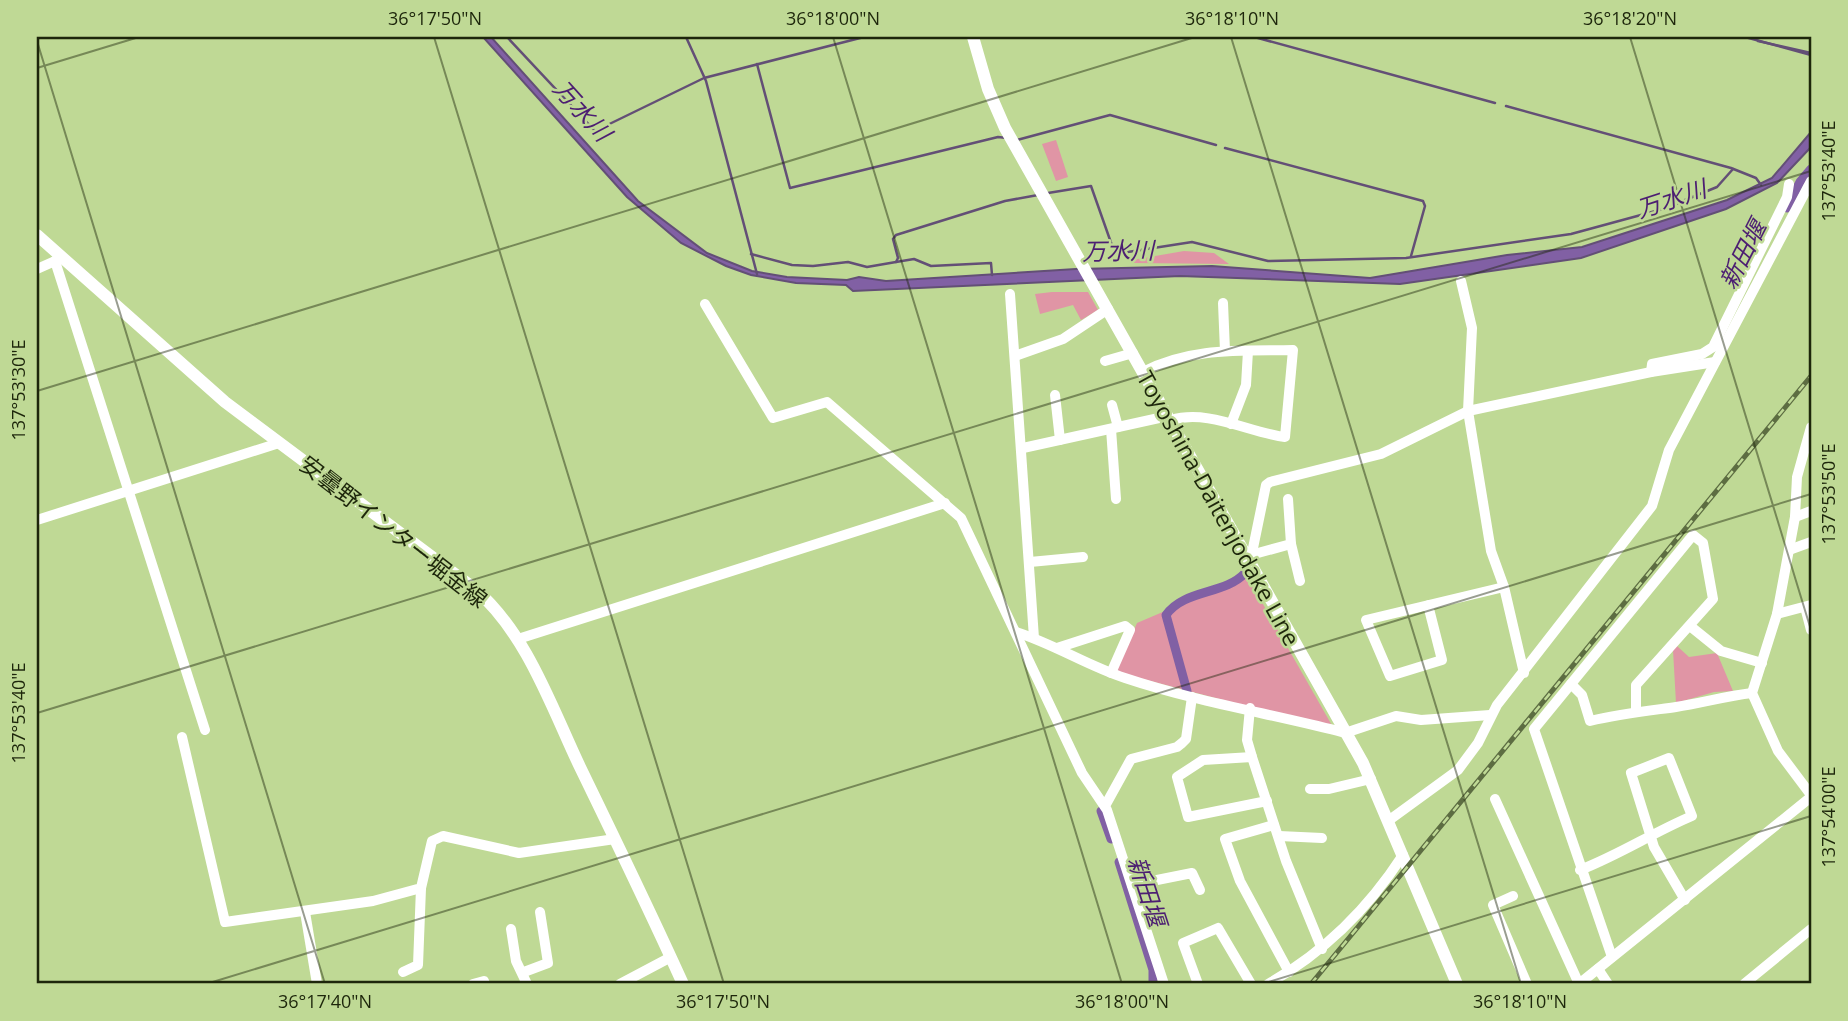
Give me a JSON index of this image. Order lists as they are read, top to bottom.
{
  "streets": {
    "main road": ["Toyoshina-Daitenjodake Line", "安曇野インター堀金線"]
  },
  "water": ["万水川", "新田堰"],
  "coordinates": [
    "36°17'50\"N",
    "36°18'00\"N",
    "36°18'10\"N",
    "36°18'20\"N",
    "137°53'40\"E",
    "137°53'30\"E",
    "137°53'50\"E",
    "137°54'00\"E",
    "36°17'40\"N"
  ]
}
